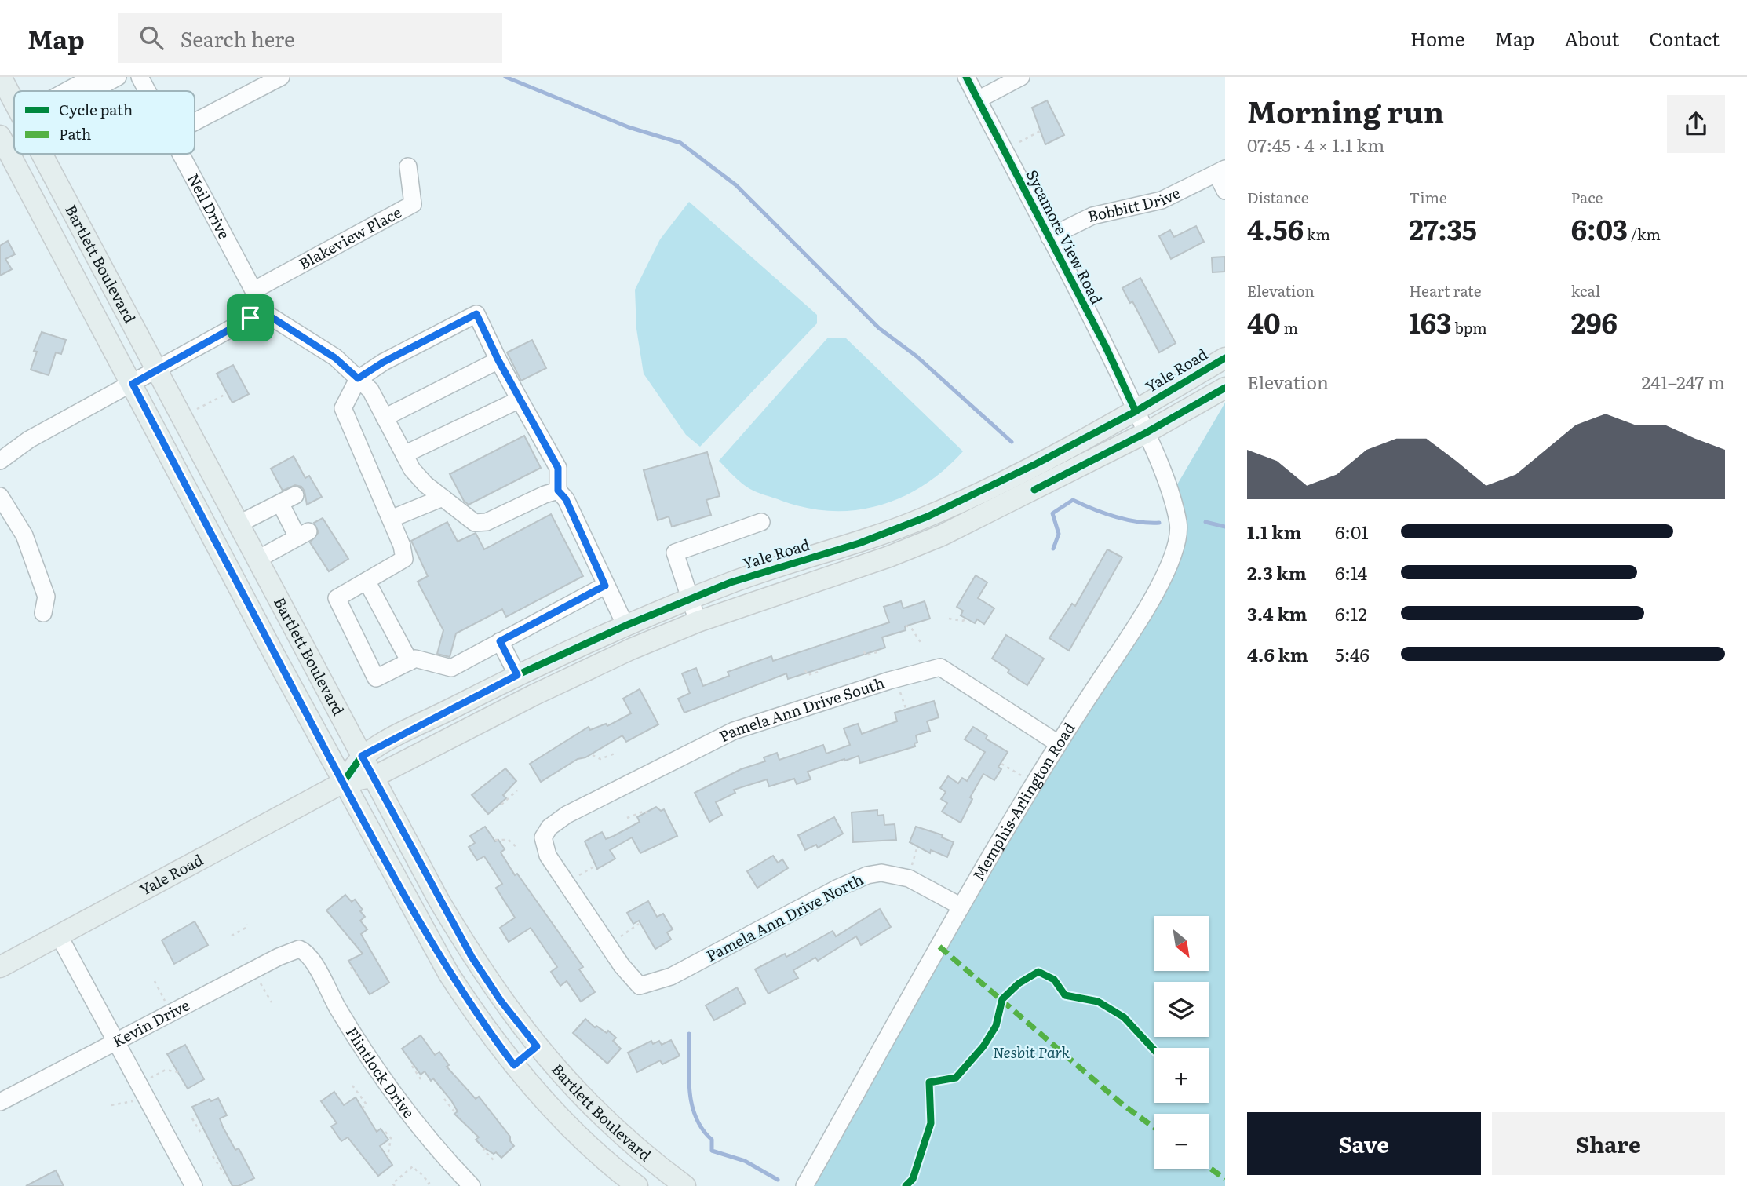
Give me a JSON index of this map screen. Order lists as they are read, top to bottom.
{
  "streets": {
    "main road": ["Bartlett Boulevard", "Yale Road"],
    "street": [
      "Bobbitt Drive",
      "Neil Drive",
      "Sycamore View Road",
      "Blakeview Place",
      "Pamela Ann Drive South",
      "Memphis-Arlington Road",
      "Pamela Ann Drive North",
      "Kevin Drive",
      "Flintlock Drive"
    ]
  },
  "crossings": [
    ["Bobbitt Drive", "Sycamore View Road"],
    ["Neil Drive", "Blakeview Place"],
    ["Sycamore View Road", "Yale Road"],
    ["Sycamore View Road", "Memphis-Arlington Road"],
    ["Bartlett Boulevard", "Yale Road"],
    ["Yale Road", "Memphis-Arlington Road"],
    ["Pamela Ann Drive South", "Memphis-Arlington Road"],
    ["Pamela Ann Drive South", "Pamela Ann Drive North"],
    ["Memphis-Arlington Road", "Pamela Ann Drive North"],
    ["Kevin Drive", "Flintlock Drive"]
  ],
  "parks": ["Nesbit Park"],
  "legend": ["Cycle path", "Path"],
  "north": "bottom right",
  "page": {
    "header": "Map",
    "search": "Search here",
    "nav": [
      "Home",
      "Map",
      "About",
      "Contact"
    ],
    "heading": ["Morning run", "07:45 · 4 × 1.1 km"],
    "stats": [
      ["Distance", "4.56 km"],
      ["Time", "27:35"],
      ["Pace", "6:03 /km"],
      ["Elevation", "40 m"],
      ["Heart rate", "163 bpm"],
      ["kcal", "296"]
    ],
    "chart": ["Elevation", "241–247 m"],
    "list": [
      {
        "name": "1.1 km",
        "note": "6:01"
      },
      {
        "name": "2.3 km",
        "note": "6:14"
      },
      {
        "name": "3.4 km",
        "note": "6:12"
      },
      {
        "name": "4.6 km",
        "note": "5:46"
      }
    ],
    "map_buttons": ["+", "−"],
    "buttons": ["Save", "Share"]
  }
}
